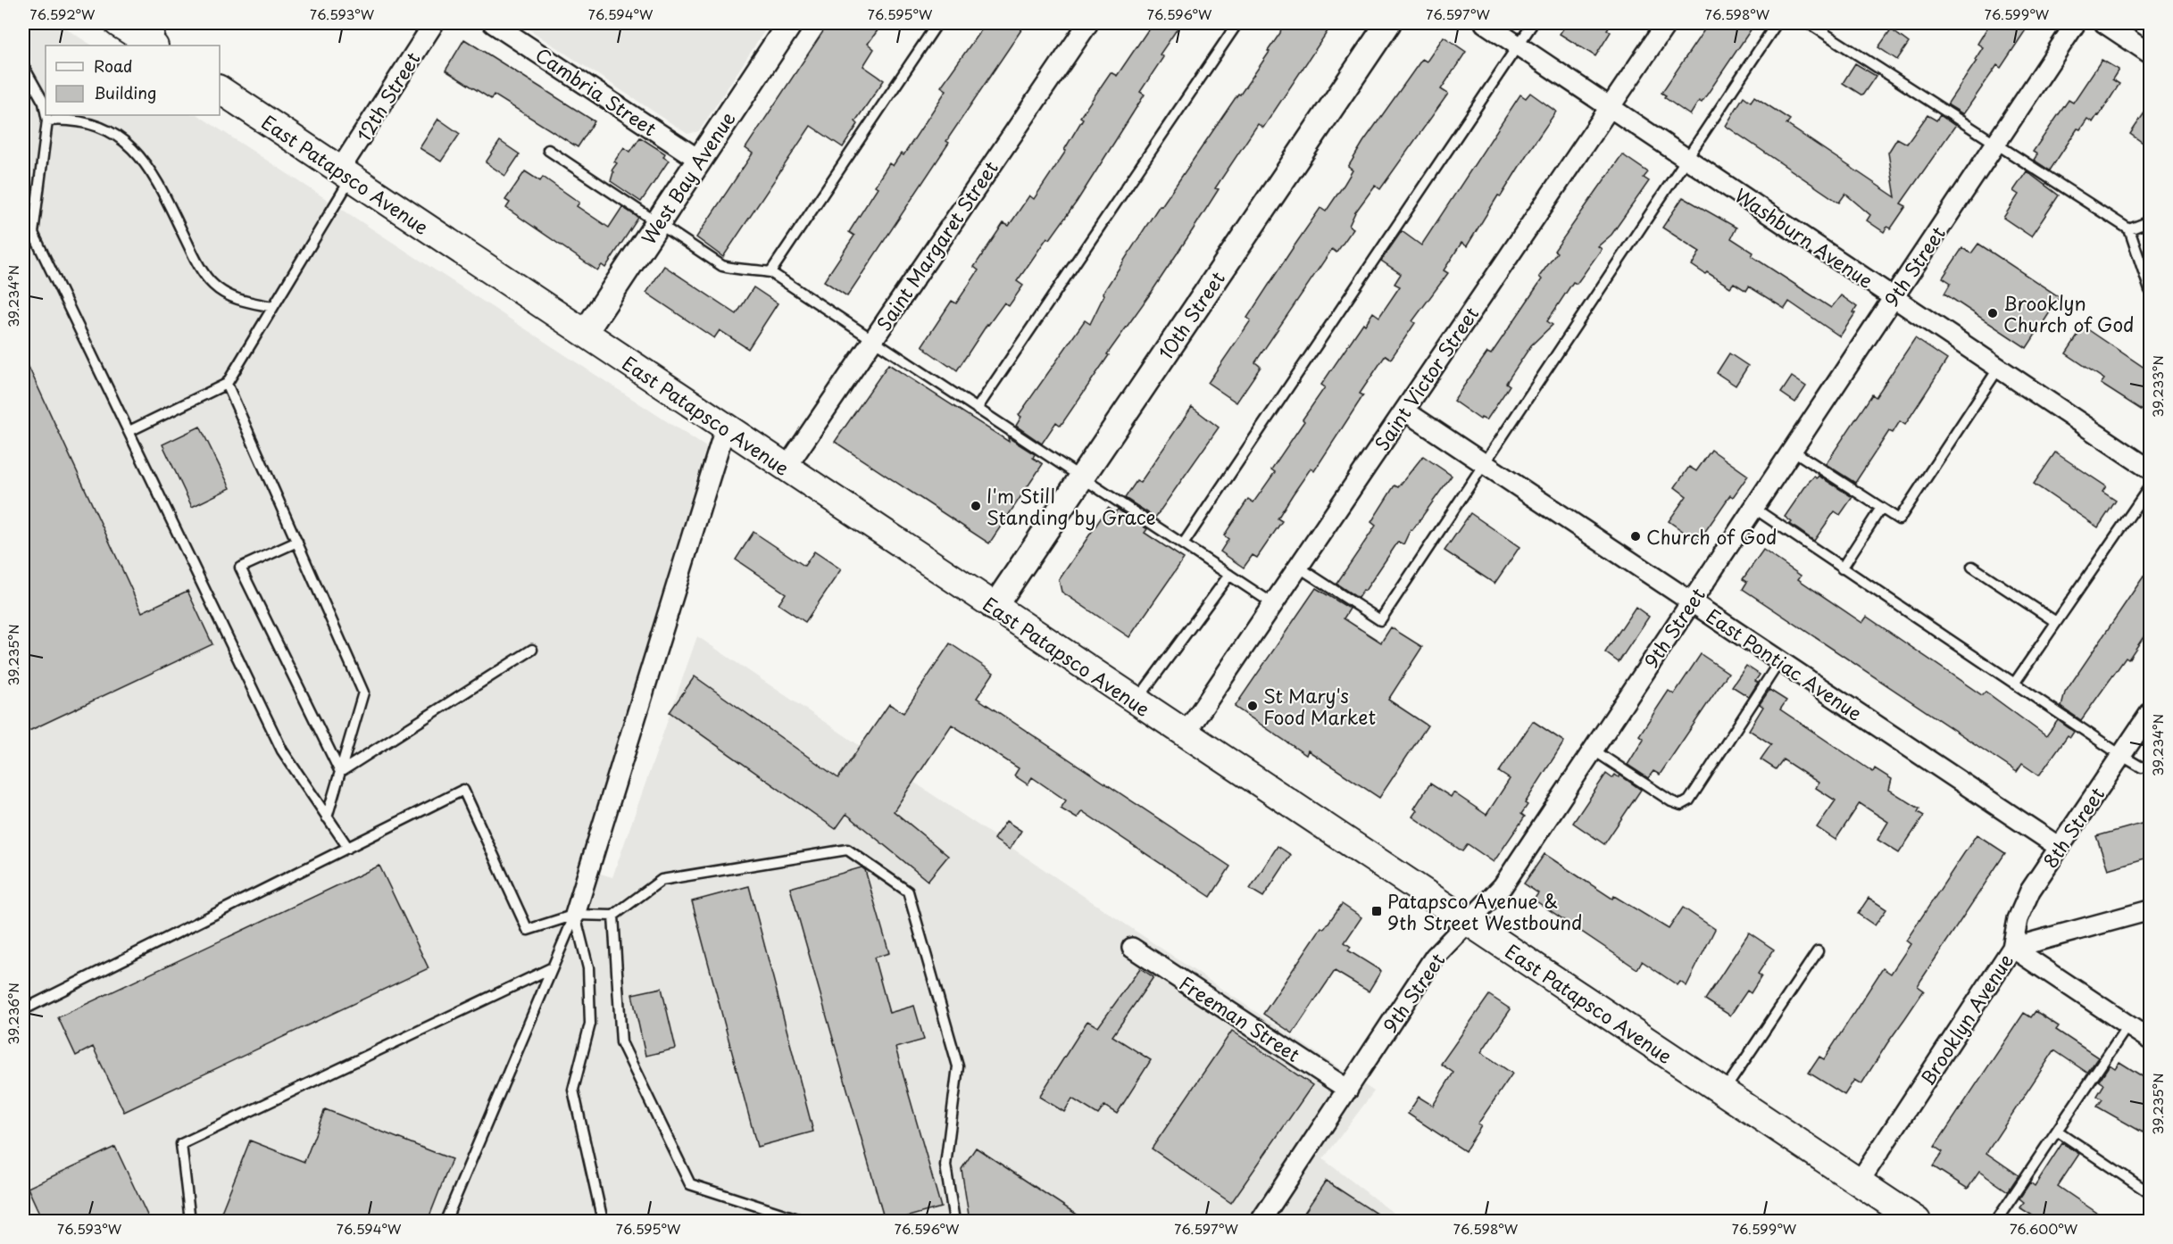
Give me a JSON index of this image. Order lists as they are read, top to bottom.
{
  "streets": {
    "main road": ["East Patapsco Avenue"],
    "street": [
      "Cambria Street",
      "12th Street",
      "West Bay Avenue",
      "Washburn Avenue",
      "Saint Margaret Street",
      "9th Street",
      "10th Street",
      "Saint Victor Street",
      "East Pontiac Avenue",
      "8th Street",
      "Freeman Street",
      "Brooklyn Avenue"
    ]
  },
  "crossings": [
    ["Cambria Street", "West Bay Avenue"],
    ["12th Street", "East Patapsco Avenue"],
    ["East Patapsco Avenue", "West Bay Avenue"],
    ["East Patapsco Avenue", "Saint Margaret Street"],
    ["East Patapsco Avenue", "9th Street"],
    ["East Patapsco Avenue", "10th Street"],
    ["East Patapsco Avenue", "Saint Victor Street"],
    ["East Patapsco Avenue", "Brooklyn Avenue"],
    ["Washburn Avenue", "9th Street"],
    ["Washburn Avenue", "Saint Victor Street"],
    ["9th Street", "East Pontiac Avenue"],
    ["9th Street", "Freeman Street"],
    ["Saint Victor Street", "East Pontiac Avenue"],
    ["East Pontiac Avenue", "8th Street"],
    ["8th Street", "Brooklyn Avenue"]
  ],
  "places": {
    "other": [
      "Brooklyn Church of God",
      "I'm Still Standing by Grace",
      "Church of God",
      "St Mary's Food Market"
    ],
    "transit": ["Patapsco Avenue & 9th Street Westbound"]
  },
  "legend": ["Road", "Building"],
  "coordinates": [
    "76.592°W",
    "76.593°W",
    "76.594°W",
    "76.595°W",
    "76.596°W",
    "76.597°W",
    "76.598°W",
    "76.599°W",
    "39.234°N",
    "39.233°N",
    "39.235°N",
    "39.236°N",
    "76.600°W"
  ]
}
